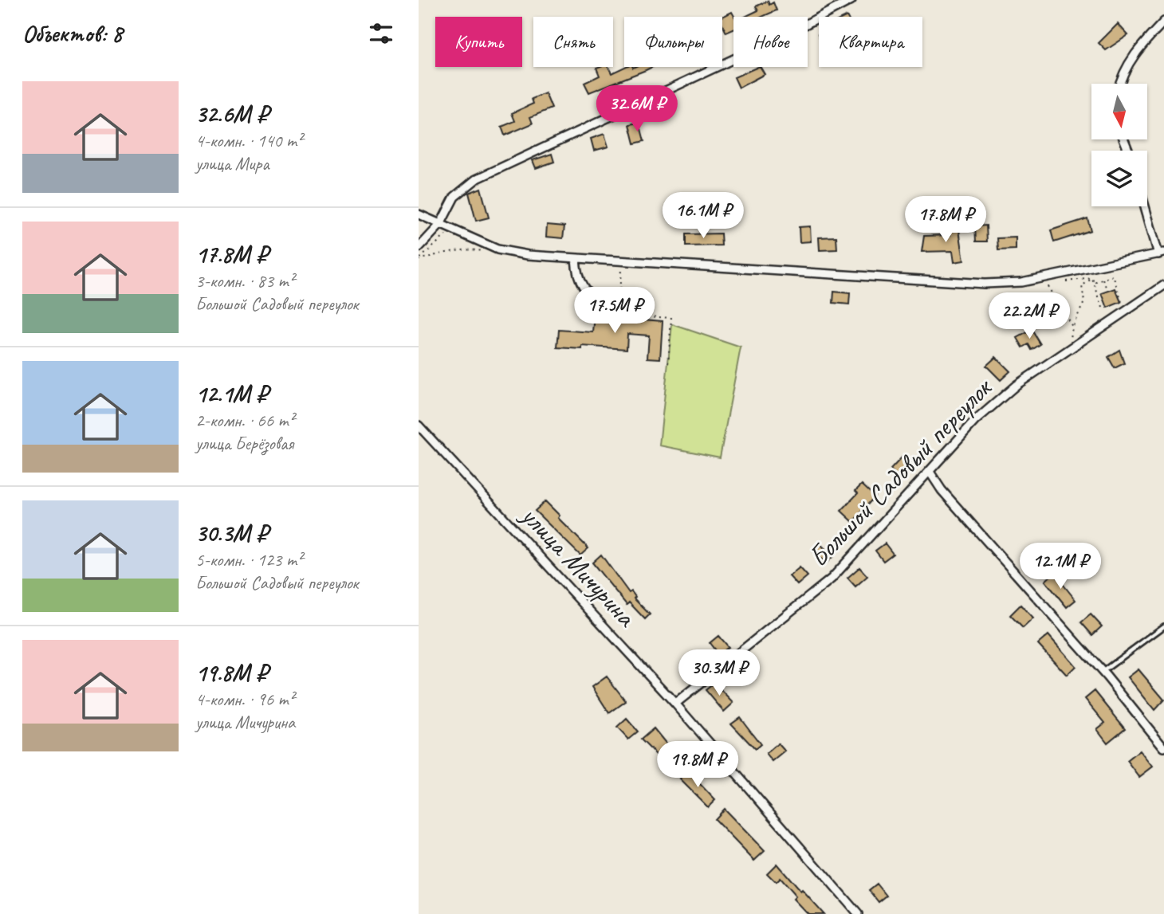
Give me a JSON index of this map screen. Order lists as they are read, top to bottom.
{
  "streets": {
    "street": ["Большой Садовый переулок", "улица Мичурина"]
  },
  "crossings": [
    ["Большой Садовый переулок", "улица Мичурина"]
  ],
  "north": "bottom",
  "page": {
    "heading": "Объектов: 8",
    "chip": [
      "Купить",
      "Снять",
      "Фильтры",
      "Новое",
      "Квартира"
    ],
    "list": [
      {
        "name": "32.6M ₽",
        "note": "4-комн. · 140 m² · улица Мира"
      },
      {
        "name": "17.8M ₽",
        "note": "3-комн. · 83 m² · Большой Садовый переулок"
      },
      {
        "name": "12.1M ₽",
        "note": "2-комн. · 66 m² · улица Берёзовая"
      },
      {
        "name": "30.3M ₽",
        "note": "5-комн. · 123 m² · Большой Садовый переулок"
      },
      {
        "name": "19.8M ₽",
        "note": "4-комн. · 96 m² · улица Мичурина"
      }
    ],
    "price": [
      "32.6M ₽",
      "16.1M ₽",
      "17.8M ₽",
      "17.5M ₽",
      "22.2M ₽",
      "12.1M ₽",
      "30.3M ₽",
      "19.8M ₽"
    ]
  }
}
